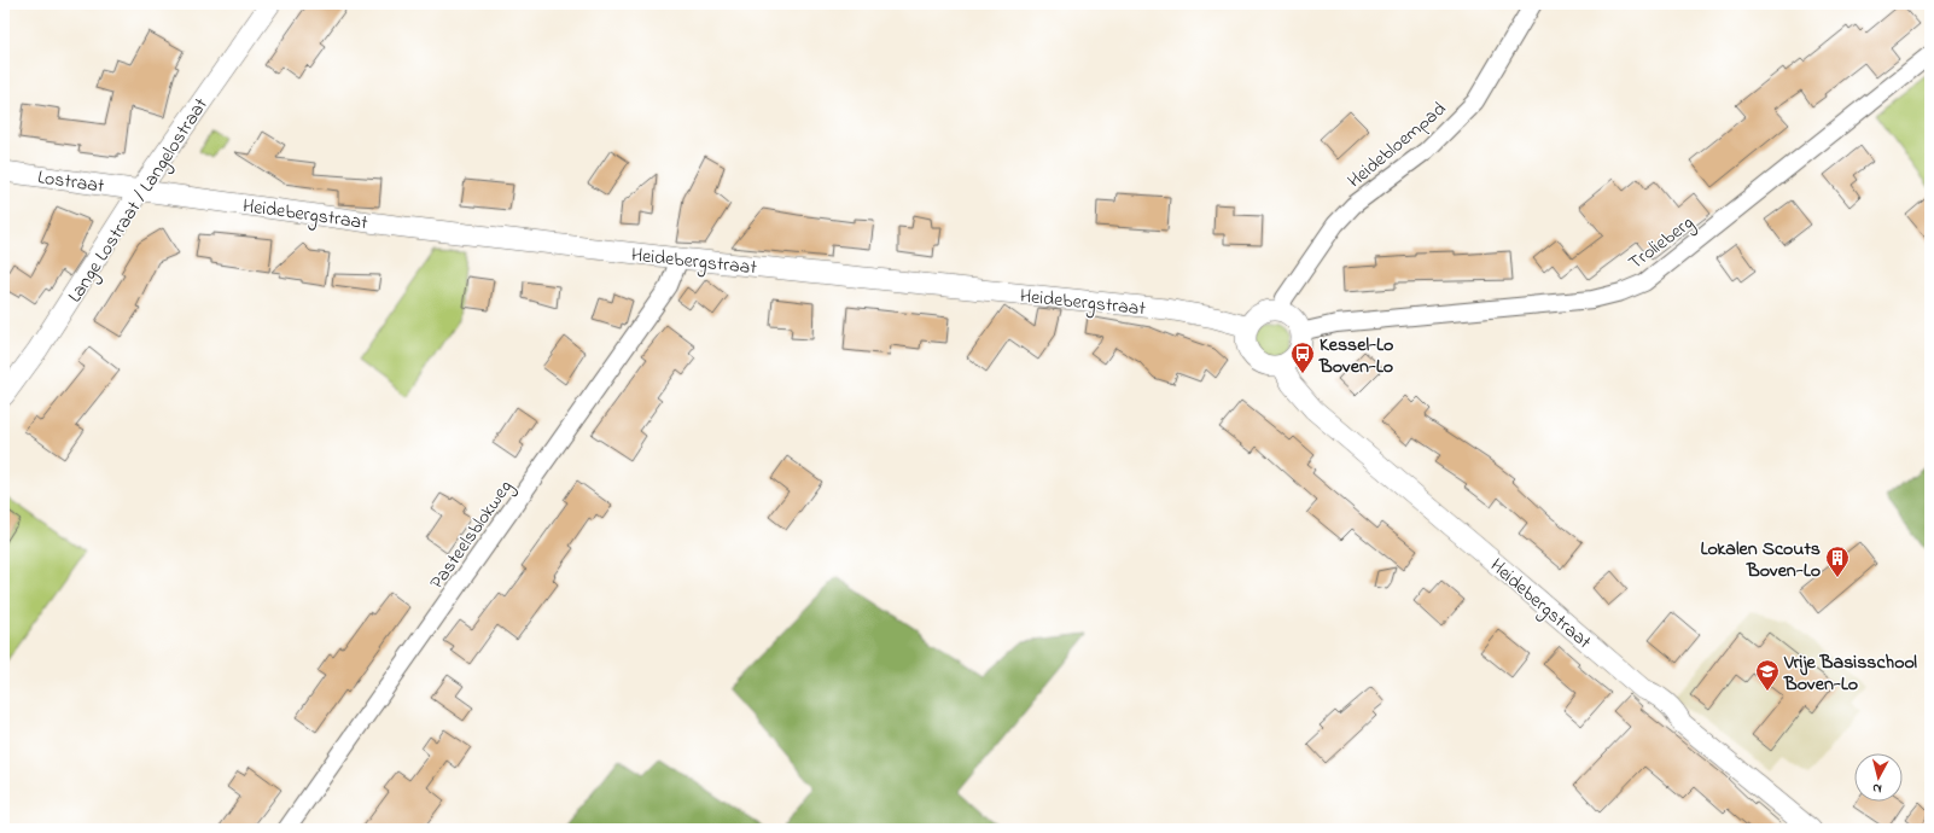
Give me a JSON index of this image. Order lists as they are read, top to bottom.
{
  "streets": {
    "street": [
      "Heidebloempad",
      "Lostraat",
      "Lange Lostraat / Langelostraat",
      "Heidebergstraat",
      "Trolieberg",
      "Pasteelsblokweg"
    ]
  },
  "crossings": [
    ["Heidebloempad", "Heidebergstraat"],
    ["Heidebloempad", "Trolieberg"],
    ["Lostraat", "Lange Lostraat / Langelostraat"],
    ["Lostraat", "Heidebergstraat"],
    ["Lange Lostraat / Langelostraat", "Heidebergstraat"],
    ["Heidebergstraat", "Trolieberg"],
    ["Heidebergstraat", "Pasteelsblokweg"]
  ],
  "places": {
    "bus stop": ["Kessel-Lo Boven-Lo"],
    "building": ["Lokalen Scouts Boven-Lo"],
    "school or university": ["Vrije Basisschool Boven-Lo"]
  },
  "north": "bottom"
}
